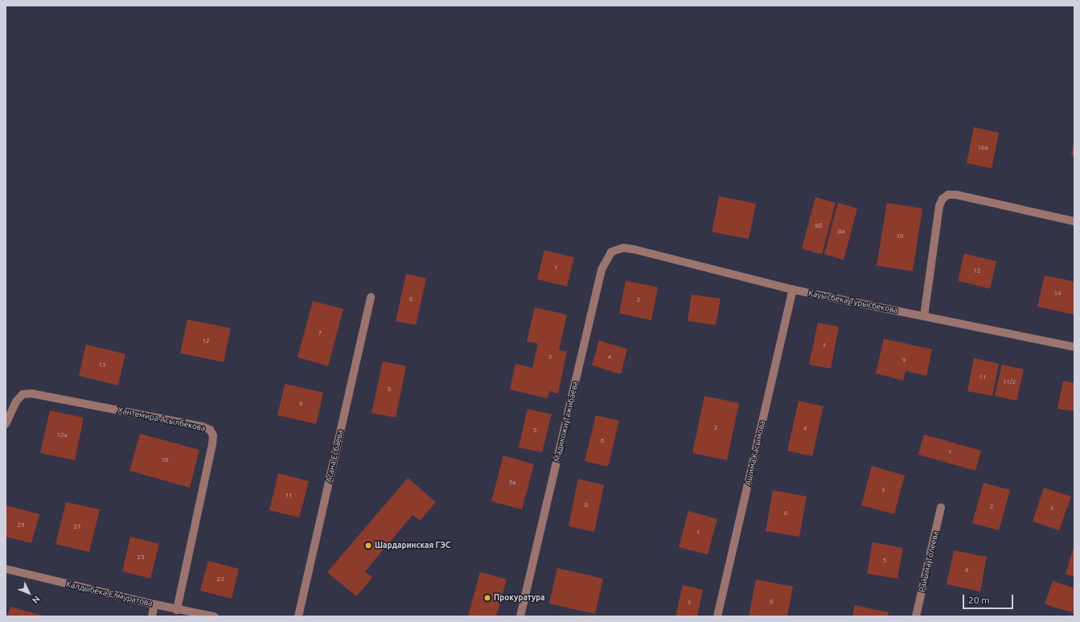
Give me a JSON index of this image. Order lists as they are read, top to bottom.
{
  "streets": {
    "street": [
      "Кауысбека Турысбекова",
      "Хантемира Асылбекова",
      "Мадикожи Тажибаева",
      "Ашима Касымова",
      "Асана Есбаева",
      "Райыма Толеева",
      "Калдыбека Елмуратова"
    ]
  },
  "crossings": [
    ["Кауысбека Турысбекова", "Мадикожи Тажибаева"],
    ["Кауысбека Турысбекова", "Ашима Касымова"],
    ["Хантемира Асылбекова", "Калдыбека Елмуратова"]
  ],
  "places": ["Шардаринская ГЭС", "Прокуратура"],
  "house_numbers": [
    "10а",
    "8б",
    "8а",
    "10",
    "1",
    "12",
    "14",
    "6",
    "2",
    "7",
    "12",
    "7",
    "3",
    "4",
    "9",
    "13",
    "11",
    "11/2",
    "8",
    "9",
    "2",
    "4",
    "5",
    "12а",
    "6",
    "1",
    "10",
    "5а",
    "3",
    "11",
    "8",
    "2",
    "3",
    "6",
    "29",
    "27",
    "1",
    "25",
    "5",
    "4",
    "23",
    "8",
    "3"
  ],
  "scale_bar": "20 m",
  "north": "bottom right"
}
